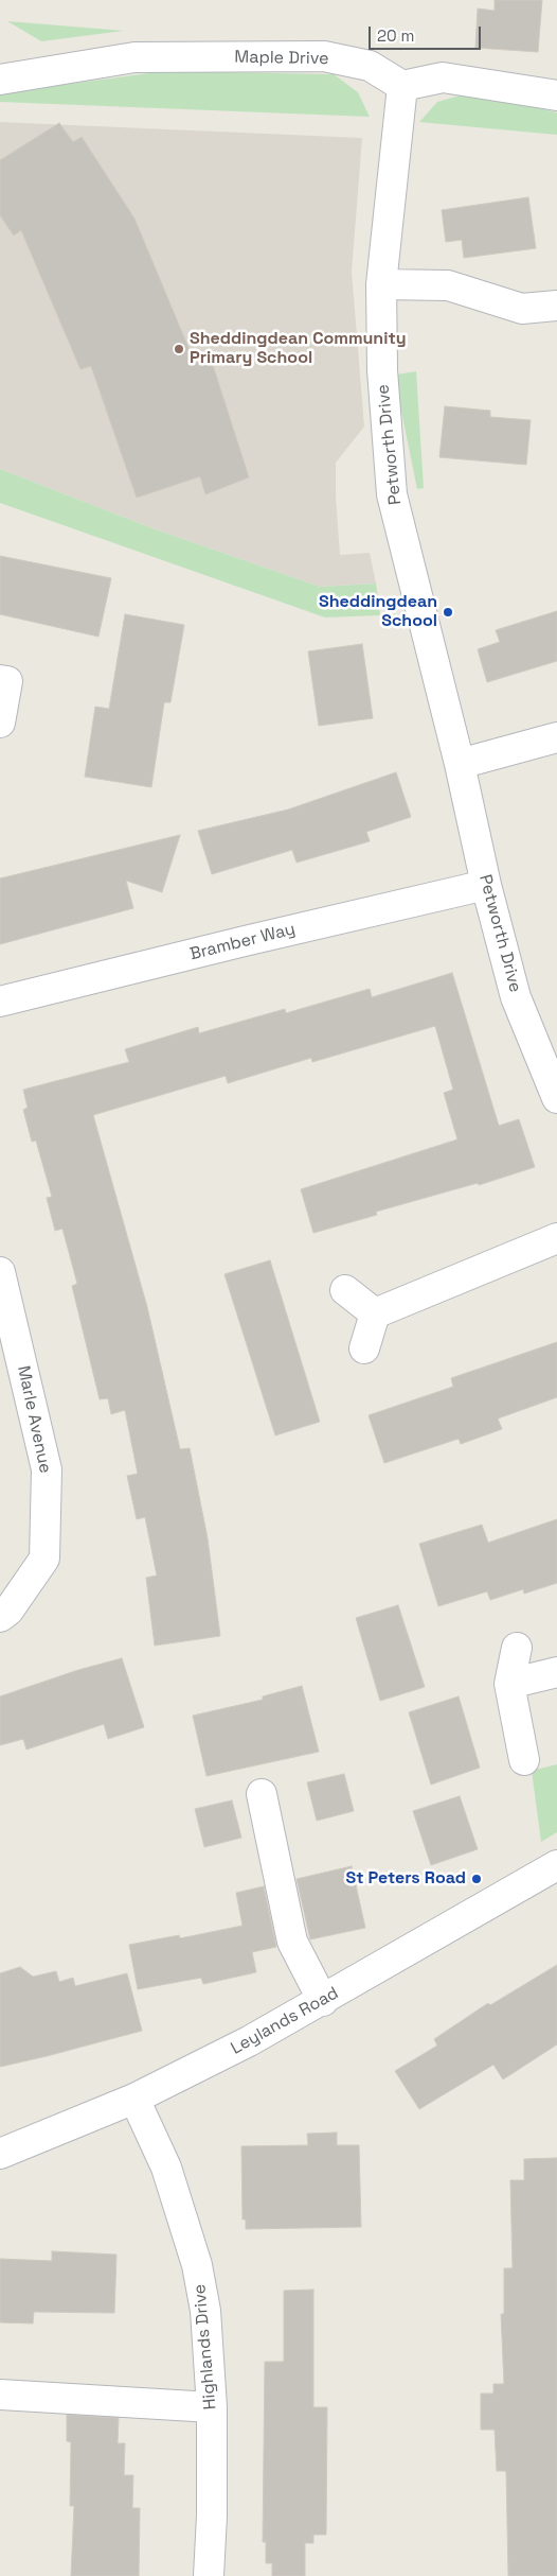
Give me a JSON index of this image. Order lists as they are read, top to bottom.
{
  "streets": {
    "street": [
      "Maple Drive",
      "Petworth Drive",
      "Bramber Way",
      "Marle Avenue",
      "Leylands Road",
      "Highlands Drive"
    ]
  },
  "crossings": [
    ["Maple Drive", "Petworth Drive"],
    ["Petworth Drive", "Bramber Way"],
    ["Leylands Road", "Highlands Drive"]
  ],
  "places": ["Sheddingdean Community Primary School", "Sheddingdean School", "St Peters Road"],
  "scale_bar": "20 m"
}
